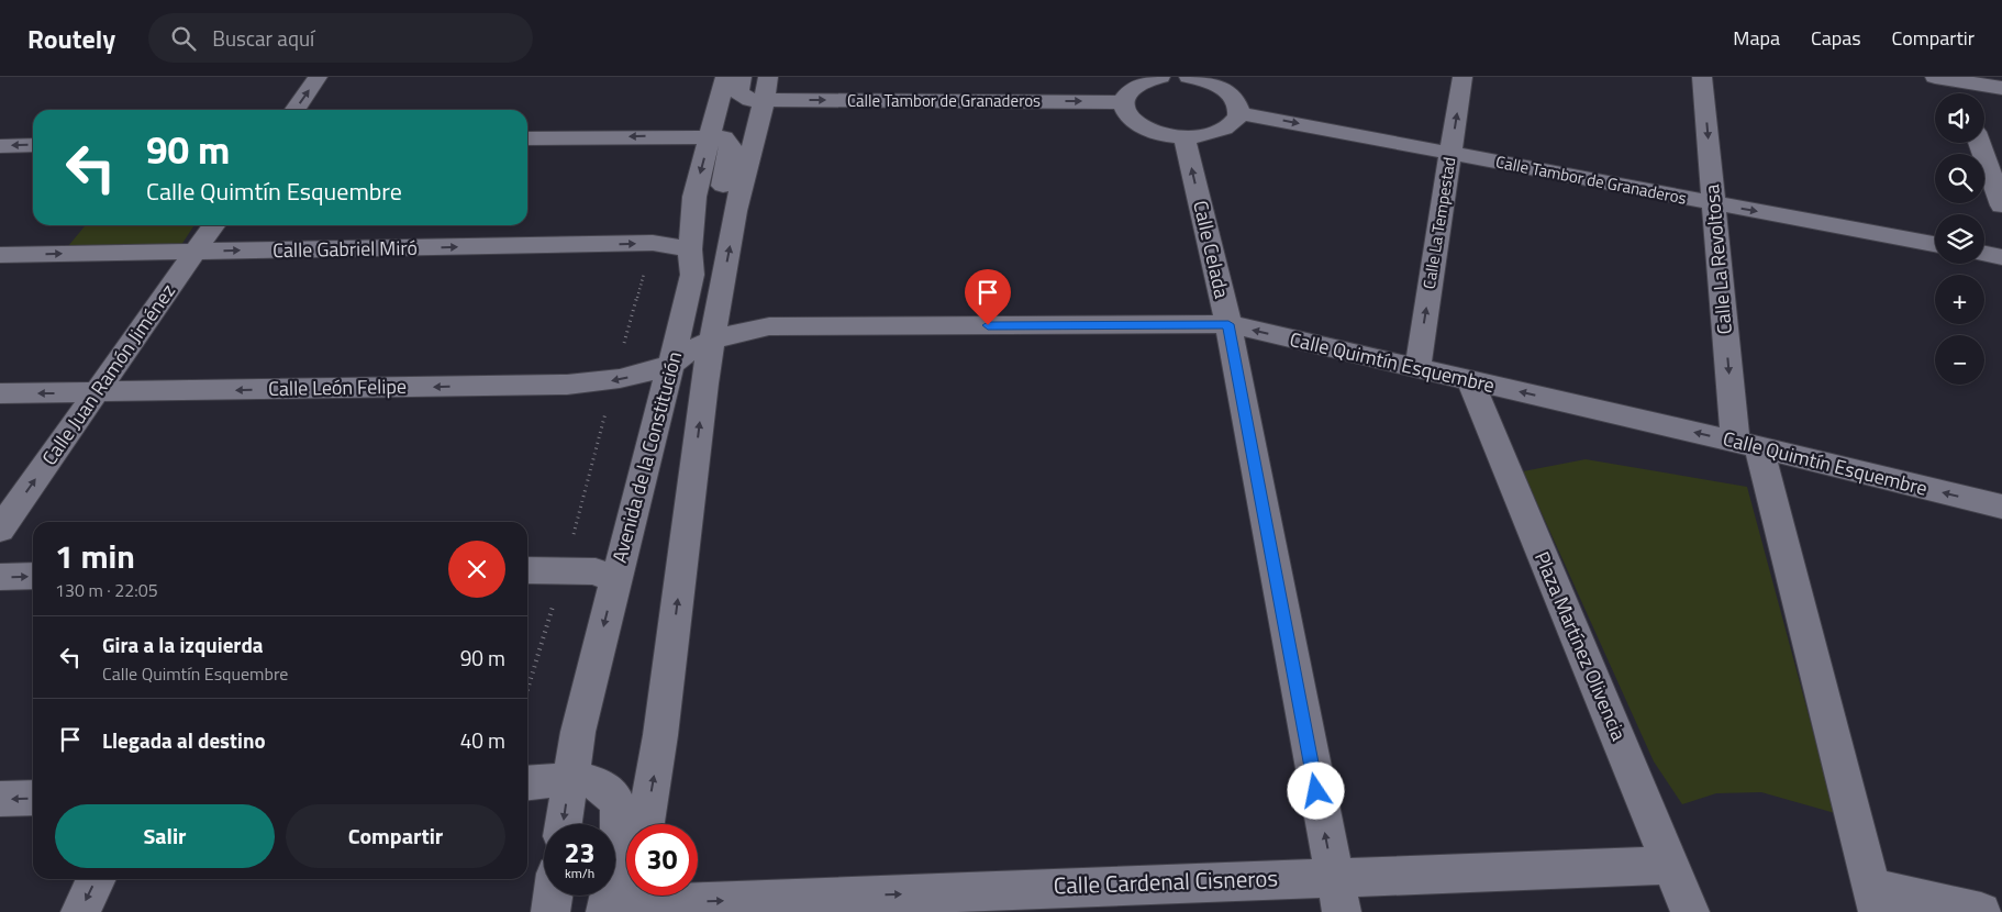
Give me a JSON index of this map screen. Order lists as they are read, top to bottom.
{
  "streets": {
    "street": [
      "Calle Tambor de Granaderos",
      "Calle La Tempestad",
      "Calle Gabriel Miró",
      "Calle Celada",
      "Calle La Revoltosa",
      "Calle Quimtín Esquembre",
      "Calle Juan Ramón Jiménez",
      "Calle León Felipe",
      "Avenida de la Constitución",
      "Plaza Martínez Olivencia",
      "Calle Cardenal Cisneros"
    ]
  },
  "crossings": [
    ["Calle Tambor de Granaderos", "Calle La Tempestad"],
    ["Calle Tambor de Granaderos", "Calle La Revoltosa"],
    ["Calle La Tempestad", "Calle Quimtín Esquembre"],
    ["Calle Gabriel Miró", "Calle Juan Ramón Jiménez"],
    ["Calle Gabriel Miró", "Avenida de la Constitución"],
    ["Calle Celada", "Calle Quimtín Esquembre"],
    ["Calle Celada", "Calle Cardenal Cisneros"],
    ["Calle La Revoltosa", "Calle Quimtín Esquembre"],
    ["Calle Quimtín Esquembre", "Calle León Felipe"],
    ["Calle Quimtín Esquembre", "Plaza Martínez Olivencia"],
    ["Calle Juan Ramón Jiménez", "Calle León Felipe"],
    ["Calle León Felipe", "Avenida de la Constitución"],
    ["Plaza Martínez Olivencia", "Calle Cardenal Cisneros"]
  ],
  "one_way": [
    "Calle Tambor de Granaderos",
    "Calle La Tempestad",
    "Calle Celada",
    "Calle La Revoltosa",
    "Calle Quimtín Esquembre",
    "Calle Juan Ramón Jiménez",
    "Calle Cardenal Cisneros"
  ],
  "page": {
    "header": "Routely",
    "search": "Buscar aquí",
    "nav": ["Mapa", "Capas", "Compartir"],
    "map_buttons": ["+", "−"],
    "turn": ["90 m", "Calle Quimtín Esquembre"],
    "heading": ["1 min", "130 m · 22:05"],
    "list": [
      {
        "name": "Gira a la izquierda",
        "note": "Calle Quimtín Esquembre",
        "value": "90 m"
      },
      {
        "name": "Llegada al destino",
        "value": "40 m"
      }
    ],
    "buttons": ["Salir", "Compartir"],
    "speed": "23 km/h",
    "limit": "30"
  }
}
